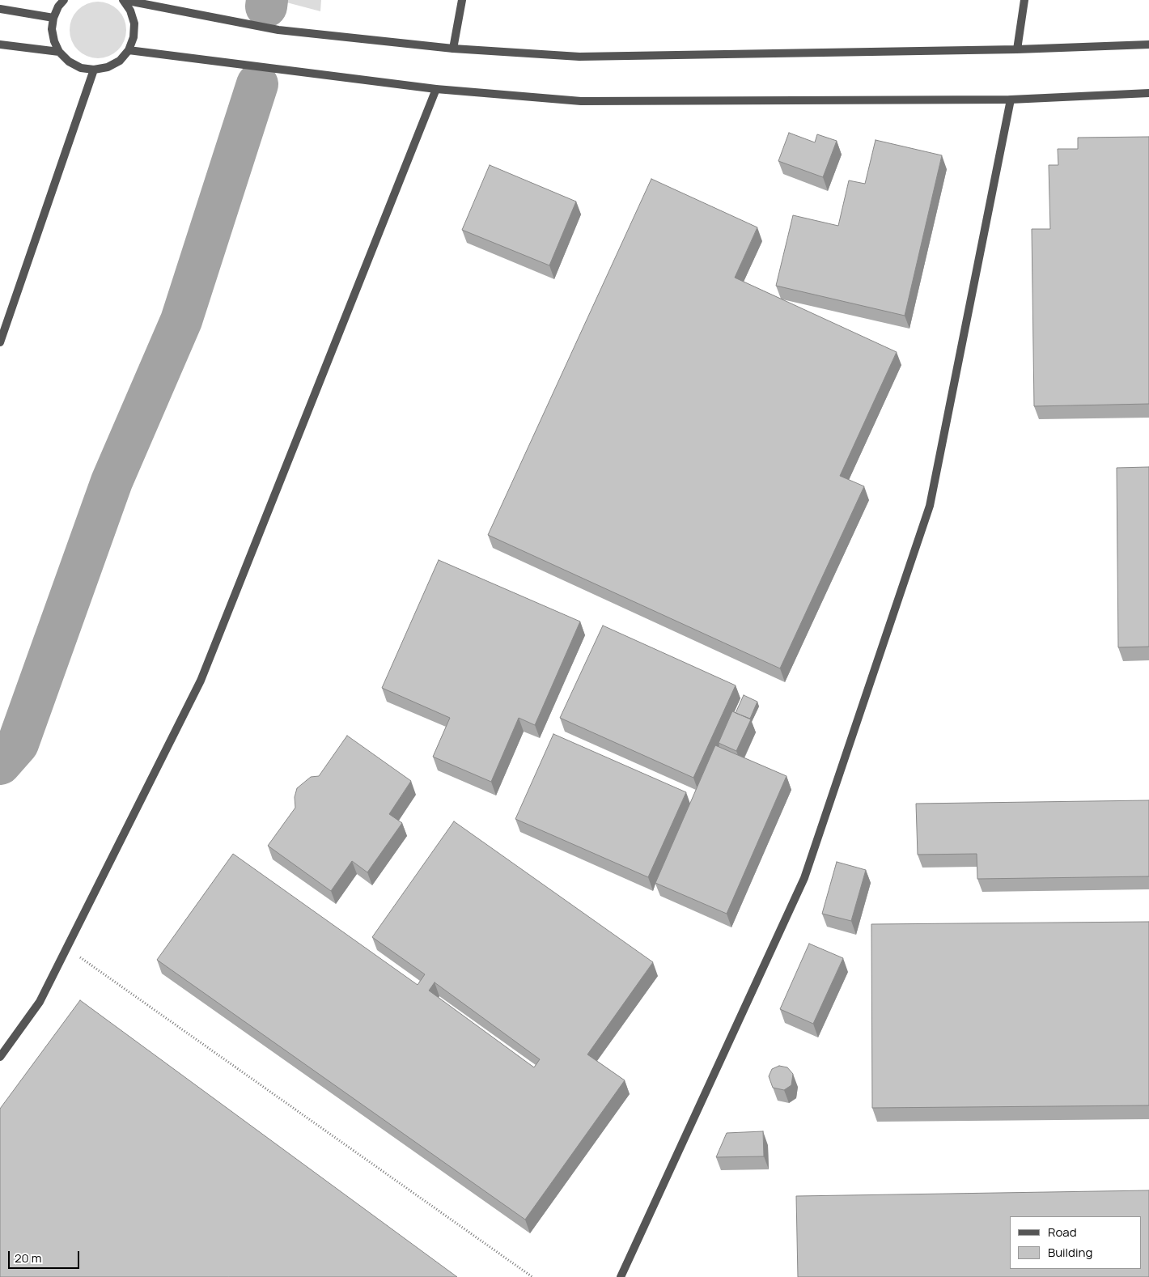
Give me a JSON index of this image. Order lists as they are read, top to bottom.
{
  "legend": ["Road", "Building"],
  "scale_bar": "20 m"
}
